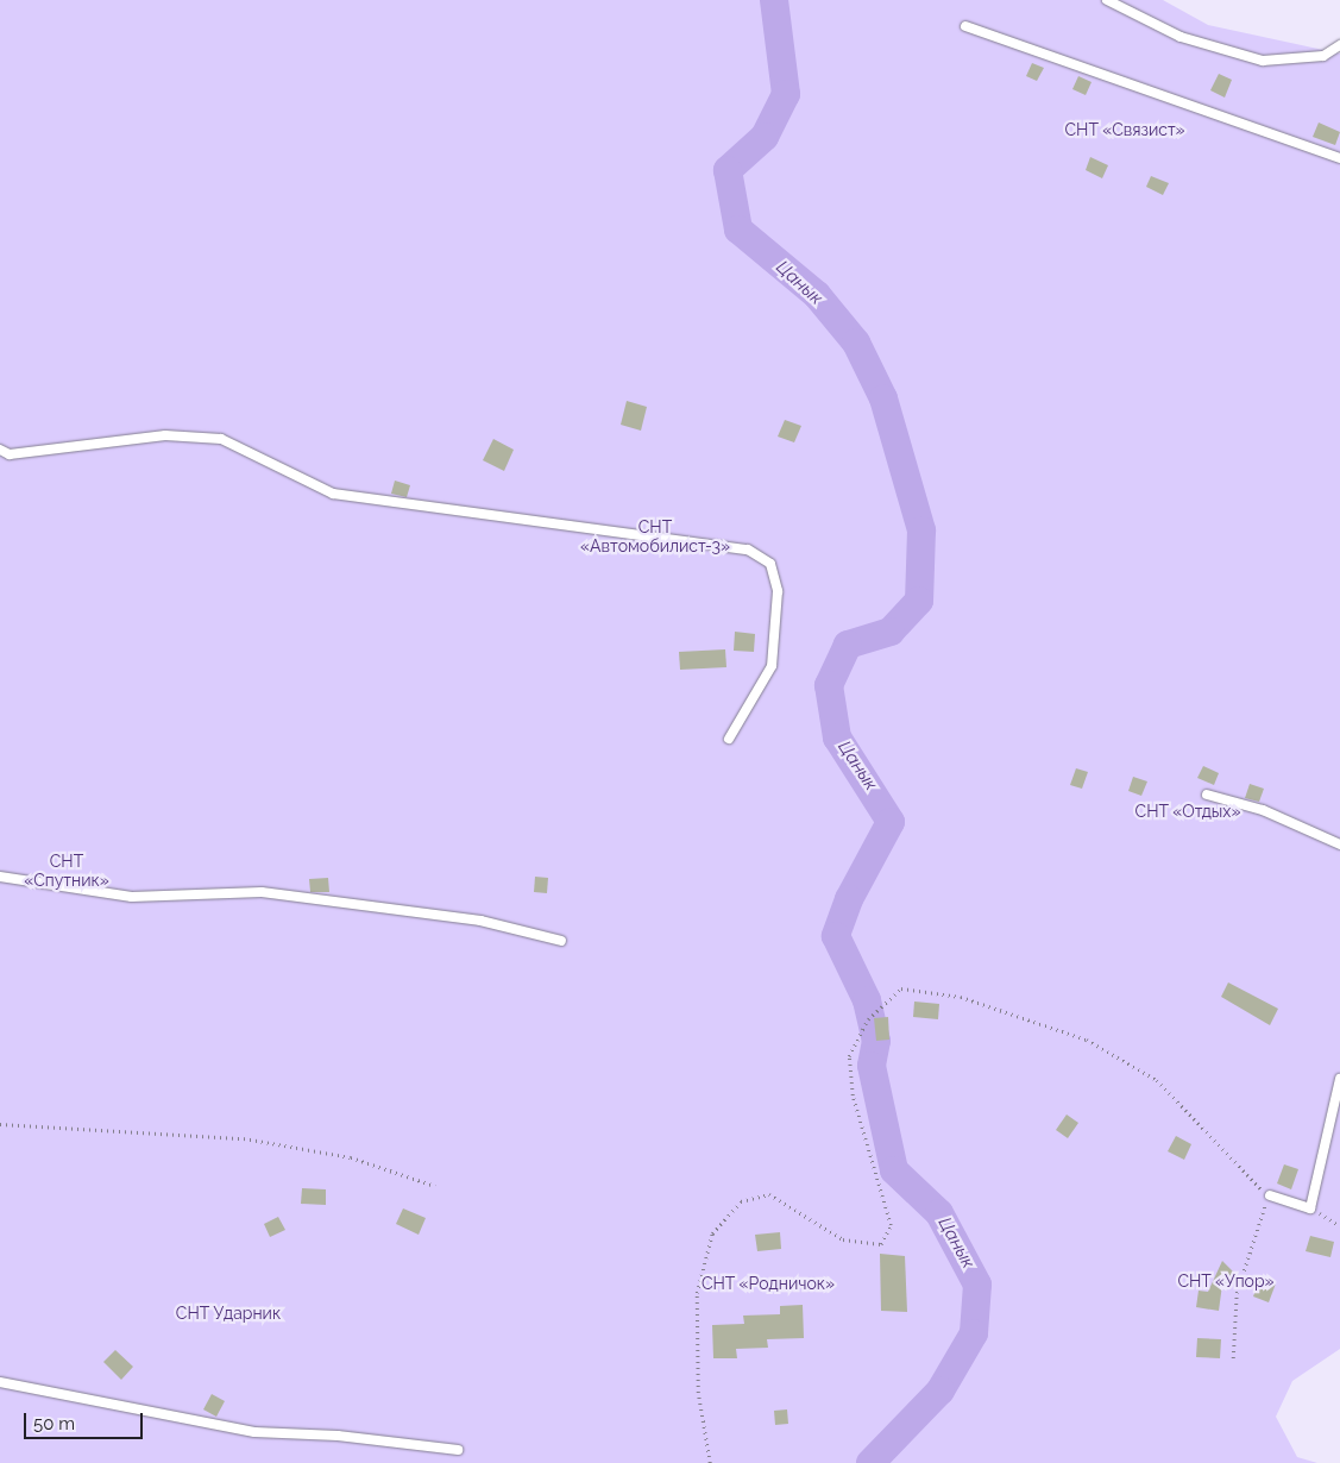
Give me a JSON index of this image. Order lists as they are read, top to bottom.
{
  "water": ["Цанык"],
  "parks": [
    "СНТ «Связист»",
    "СНТ «Автомобилист-3»",
    "СНТ «Отдых»",
    "СНТ «Спутник»",
    "СНТ «Упор»",
    "СНТ «Родничок»",
    "СНТ Ударник"
  ],
  "scale_bar": "50 m"
}
